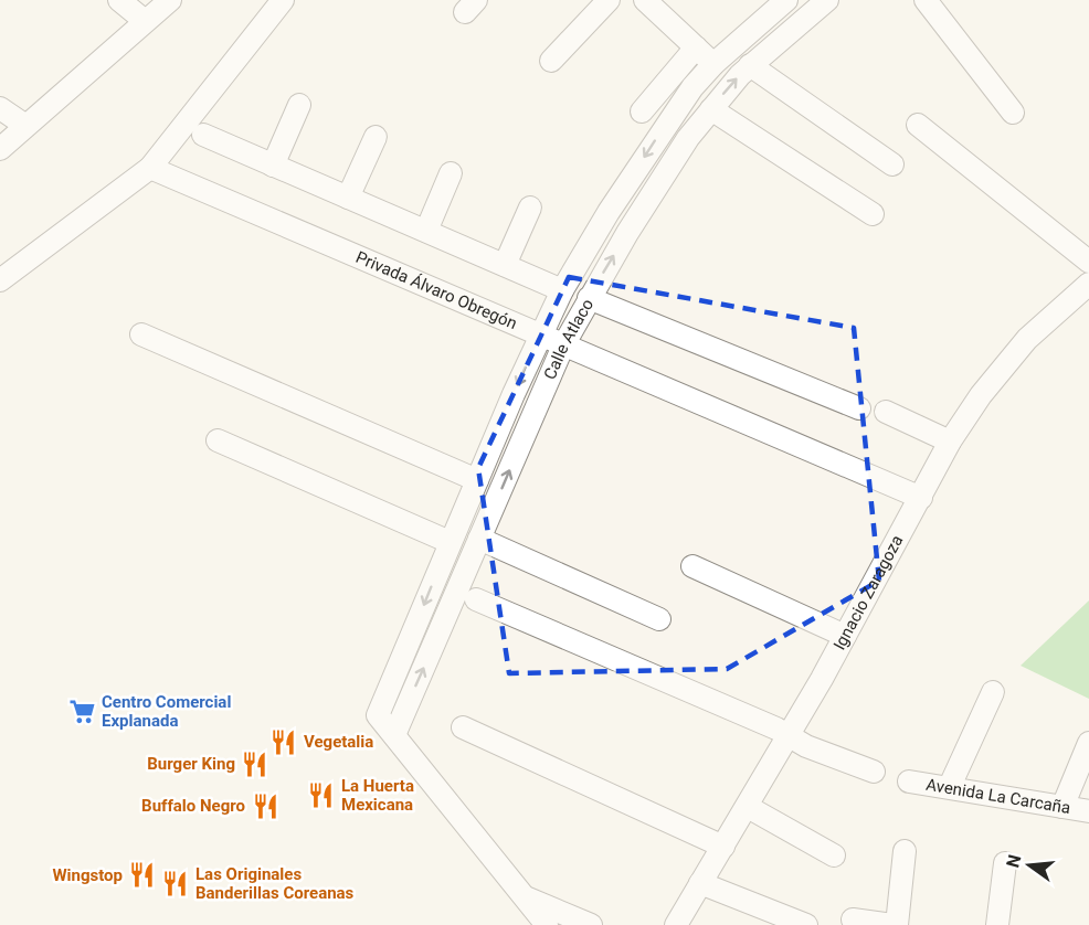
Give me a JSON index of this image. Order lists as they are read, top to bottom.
{
  "streets": {
    "street": [
      "Privada Álvaro Obregón",
      "Calle Atlaco",
      "Ignacio Zaragoza",
      "Avenida La Carcaña"
    ]
  },
  "crossings": [
    ["Privada Álvaro Obregón", "Calle Atlaco"],
    ["Privada Álvaro Obregón", "Ignacio Zaragoza"]
  ],
  "places": {
    "supermarket": ["Centro Comercial Explanada"],
    "restaurant": [
      "Vegetalia",
      "Burger King",
      "La Huerta Mexicana",
      "Buffalo Negro",
      "Wingstop",
      "Las Originales Banderillas Coreanas"
    ]
  },
  "north": "left"
}
